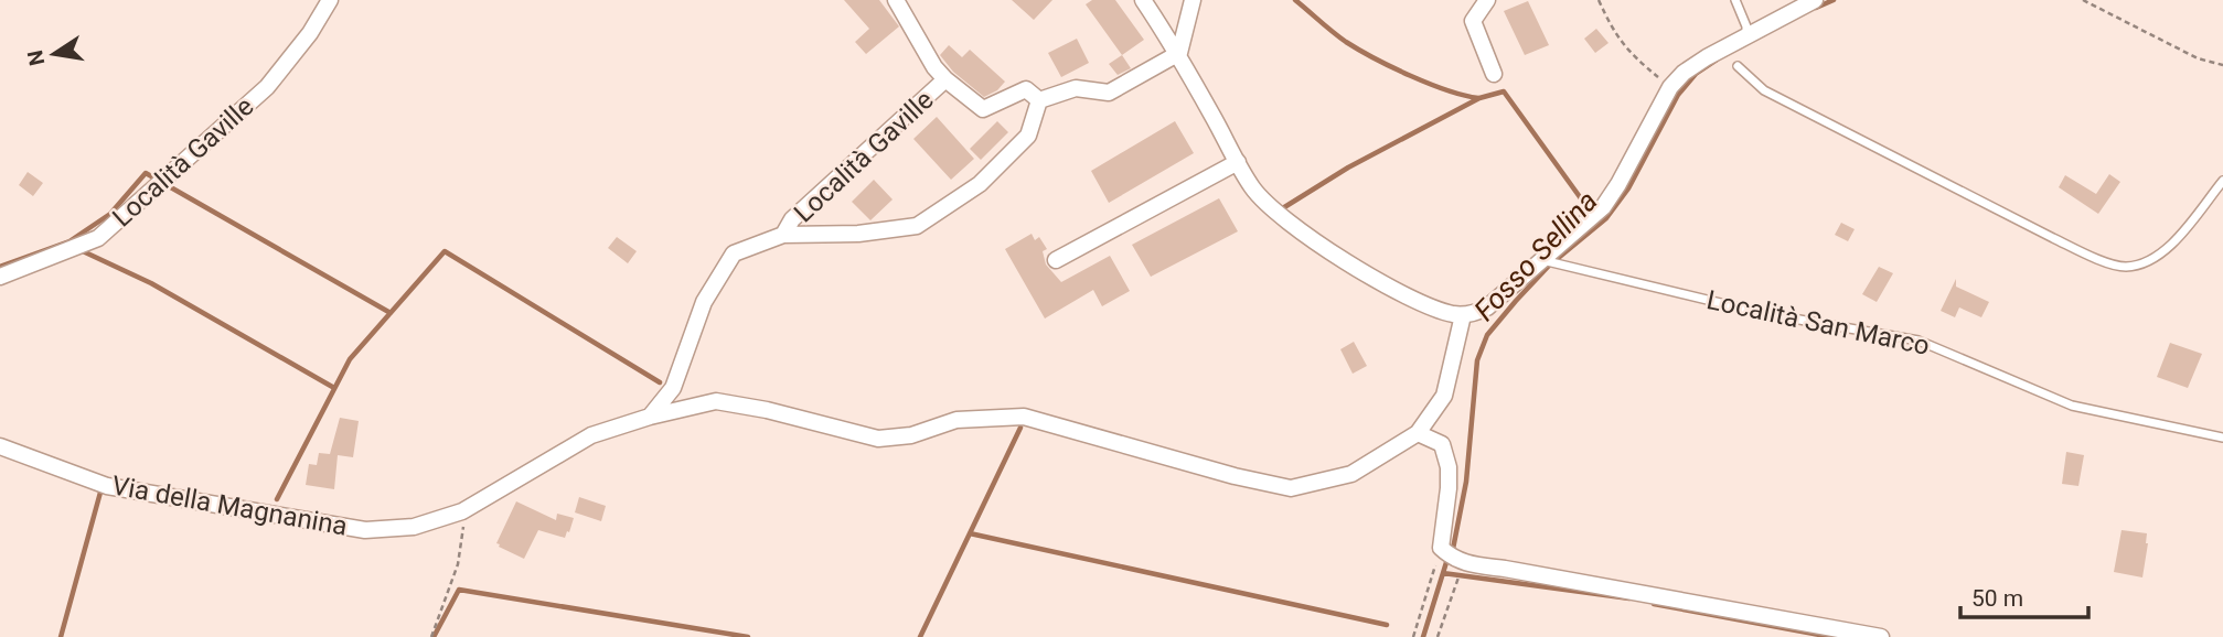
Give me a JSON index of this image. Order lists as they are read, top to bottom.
{
  "streets": {
    "street": ["Località Gaville", "Via della Magnanina"],
    "lane": ["Località San Marco"]
  },
  "crossings": [
    ["Località Gaville", "Via della Magnanina"]
  ],
  "water": ["Fosso Sellina"],
  "scale_bar": "50 m",
  "north": "left"
}
